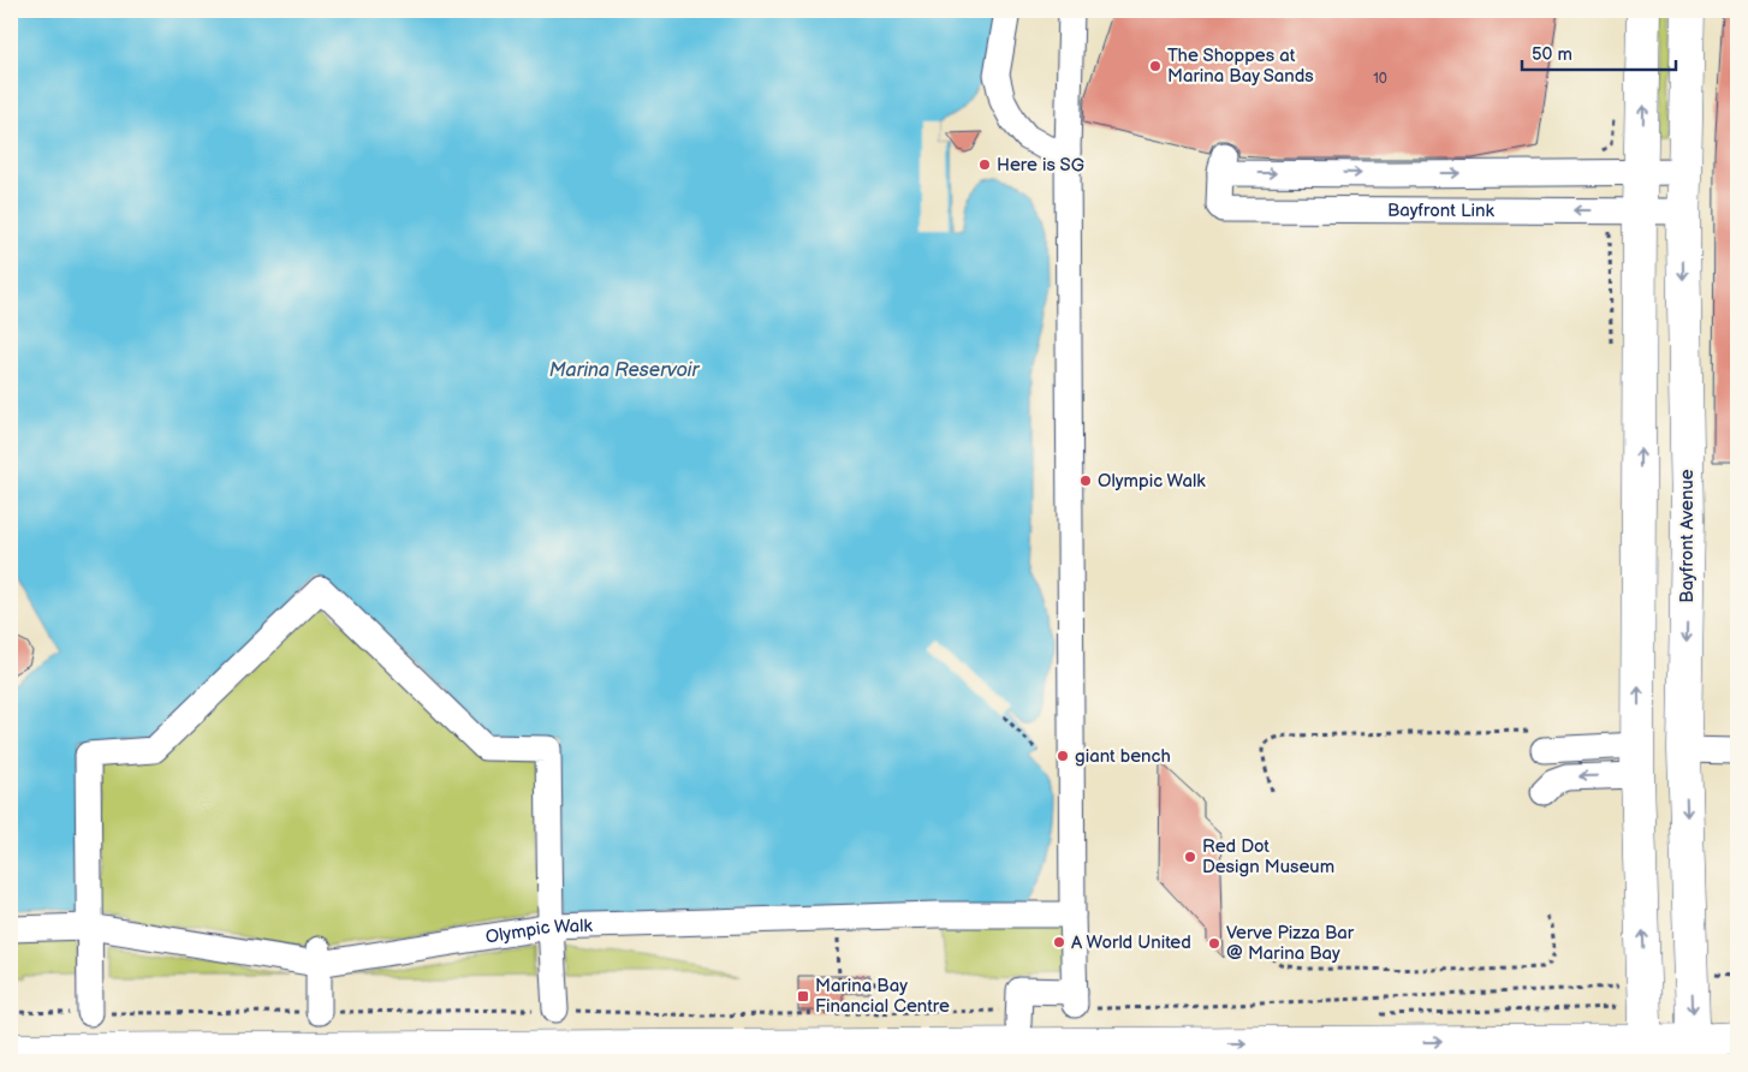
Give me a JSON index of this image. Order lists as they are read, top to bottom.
{
  "streets": {
    "main road": ["Bayfront Avenue"],
    "street": ["Bayfront Link", "Olympic Walk"]
  },
  "crossings": [
    ["Bayfront Link", "Bayfront Avenue"]
  ],
  "water": ["Marina Reservoir"],
  "places": {
    "other": [
      "The Shoppes at Marina Bay Sands",
      "Here is SG",
      "Olympic Walk",
      "giant bench",
      "Red Dot Design Museum",
      "A World United",
      "Verve Pizza Bar @ Marina Bay"
    ],
    "transit": ["Marina Bay Financial Centre"]
  },
  "house_numbers": ["10"],
  "scale_bar": "50 m"
}
